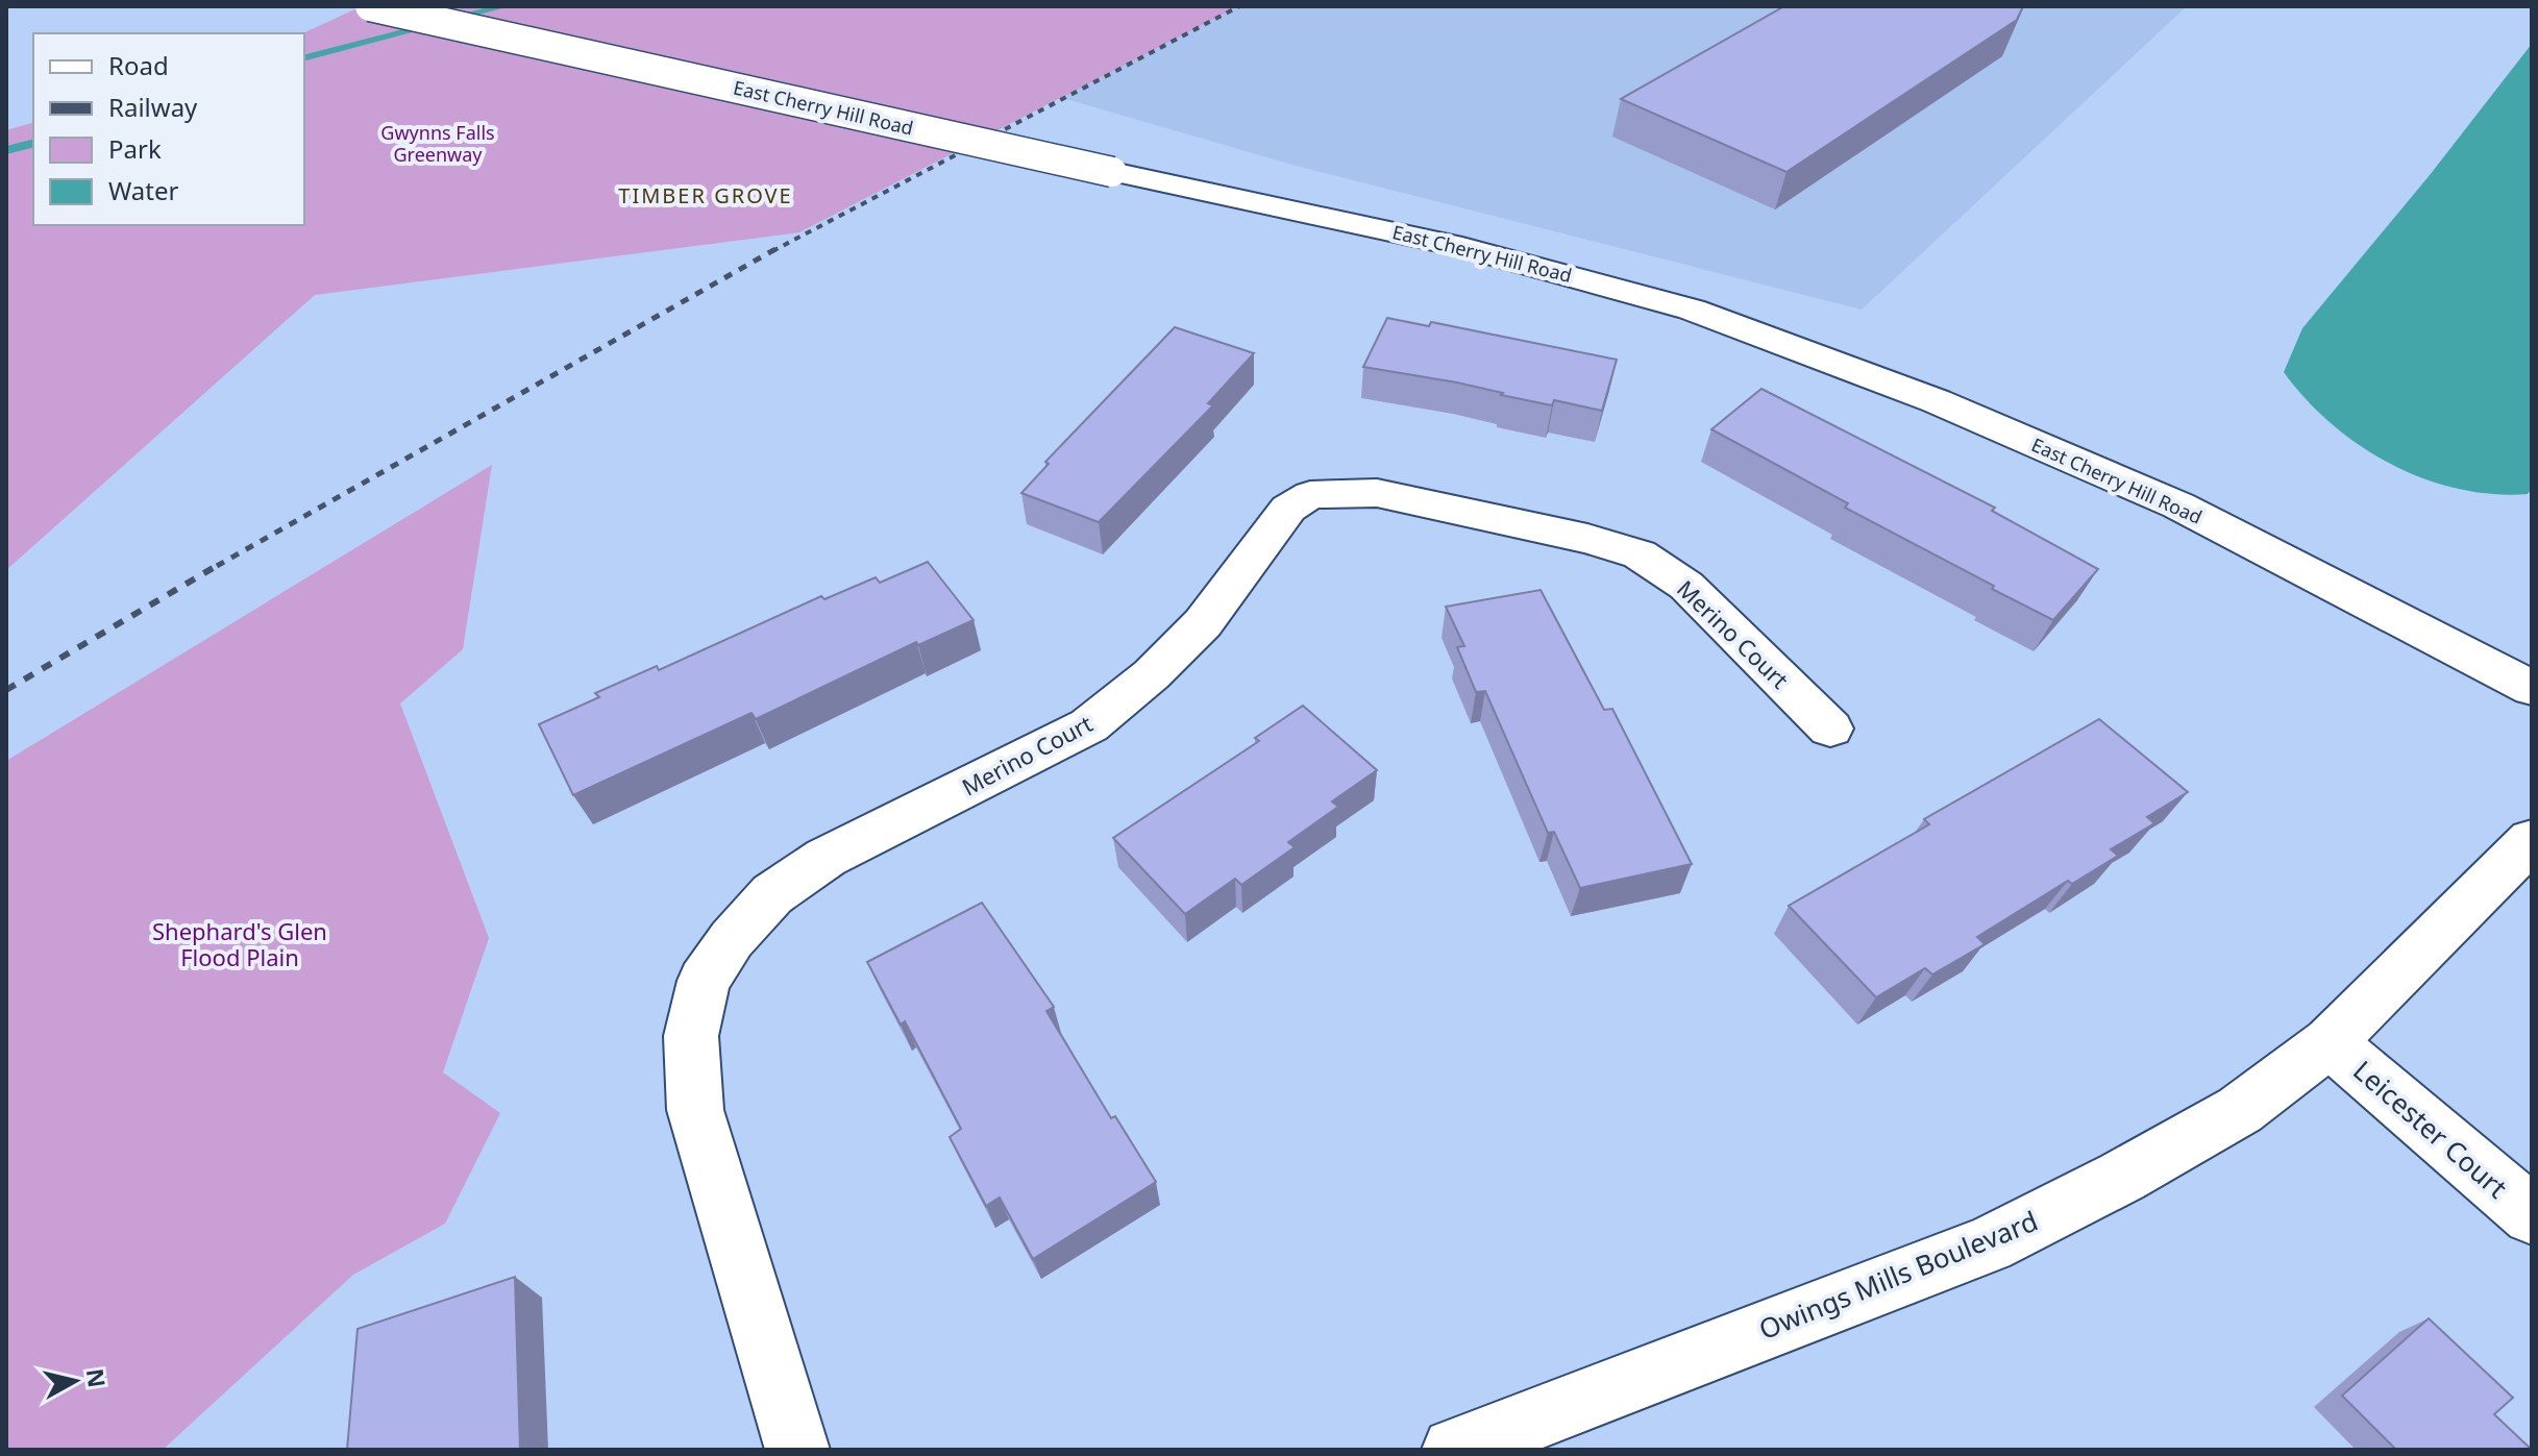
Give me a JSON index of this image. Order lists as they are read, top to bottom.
{
  "streets": {
    "main road": [
      "East Cherry Hill Road",
      "Merino Court",
      "Leicester Court",
      "Owings Mills Boulevard"
    ]
  },
  "crossings": [
    ["Leicester Court", "Owings Mills Boulevard"]
  ],
  "districts": ["TIMBER GROVE"],
  "parks": ["Gwynns Falls Greenway", "Shephard's Glen Flood Plain"],
  "legend": [
    "Road",
    "Railway",
    "Park",
    "Water"
  ],
  "north": "right"
}
